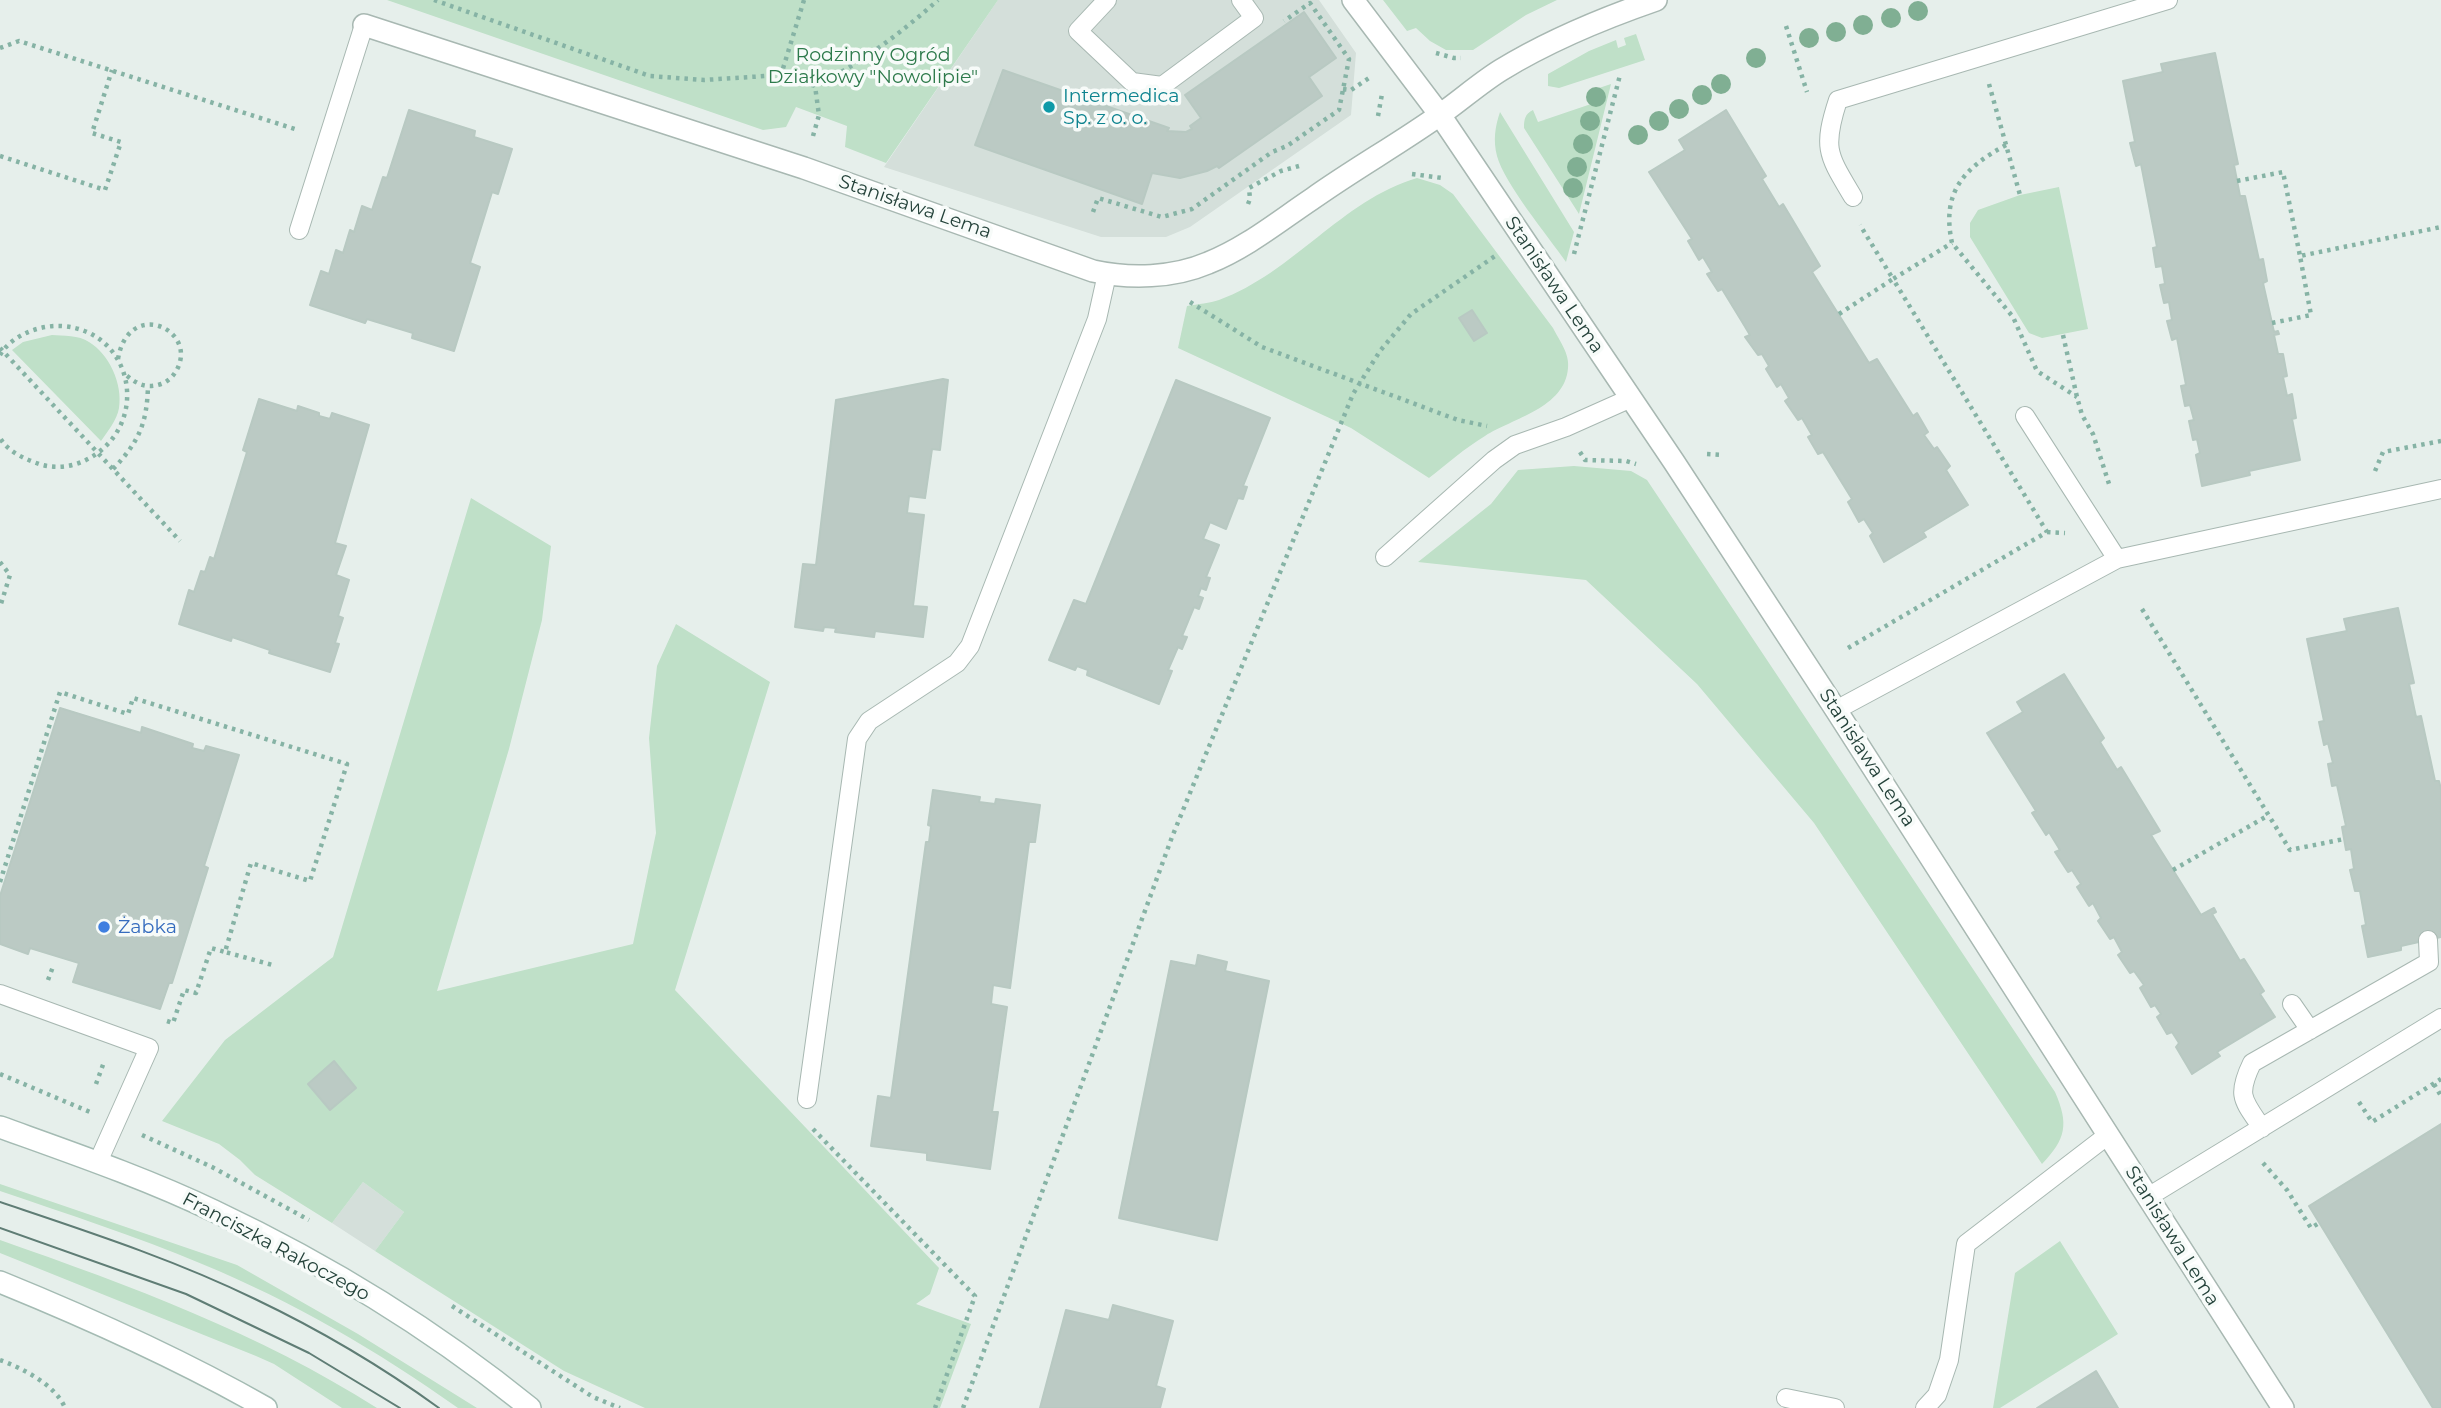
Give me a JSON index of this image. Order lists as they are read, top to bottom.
{
  "streets": {
    "street": ["Stanisława Lema", "Franciszka Rakoczego"]
  },
  "parks": ["Rodzinny Ogród Działkowy \"Nowolipie\""],
  "places": ["Intermedica Sp. z o. o.", "Żabka"]
}
